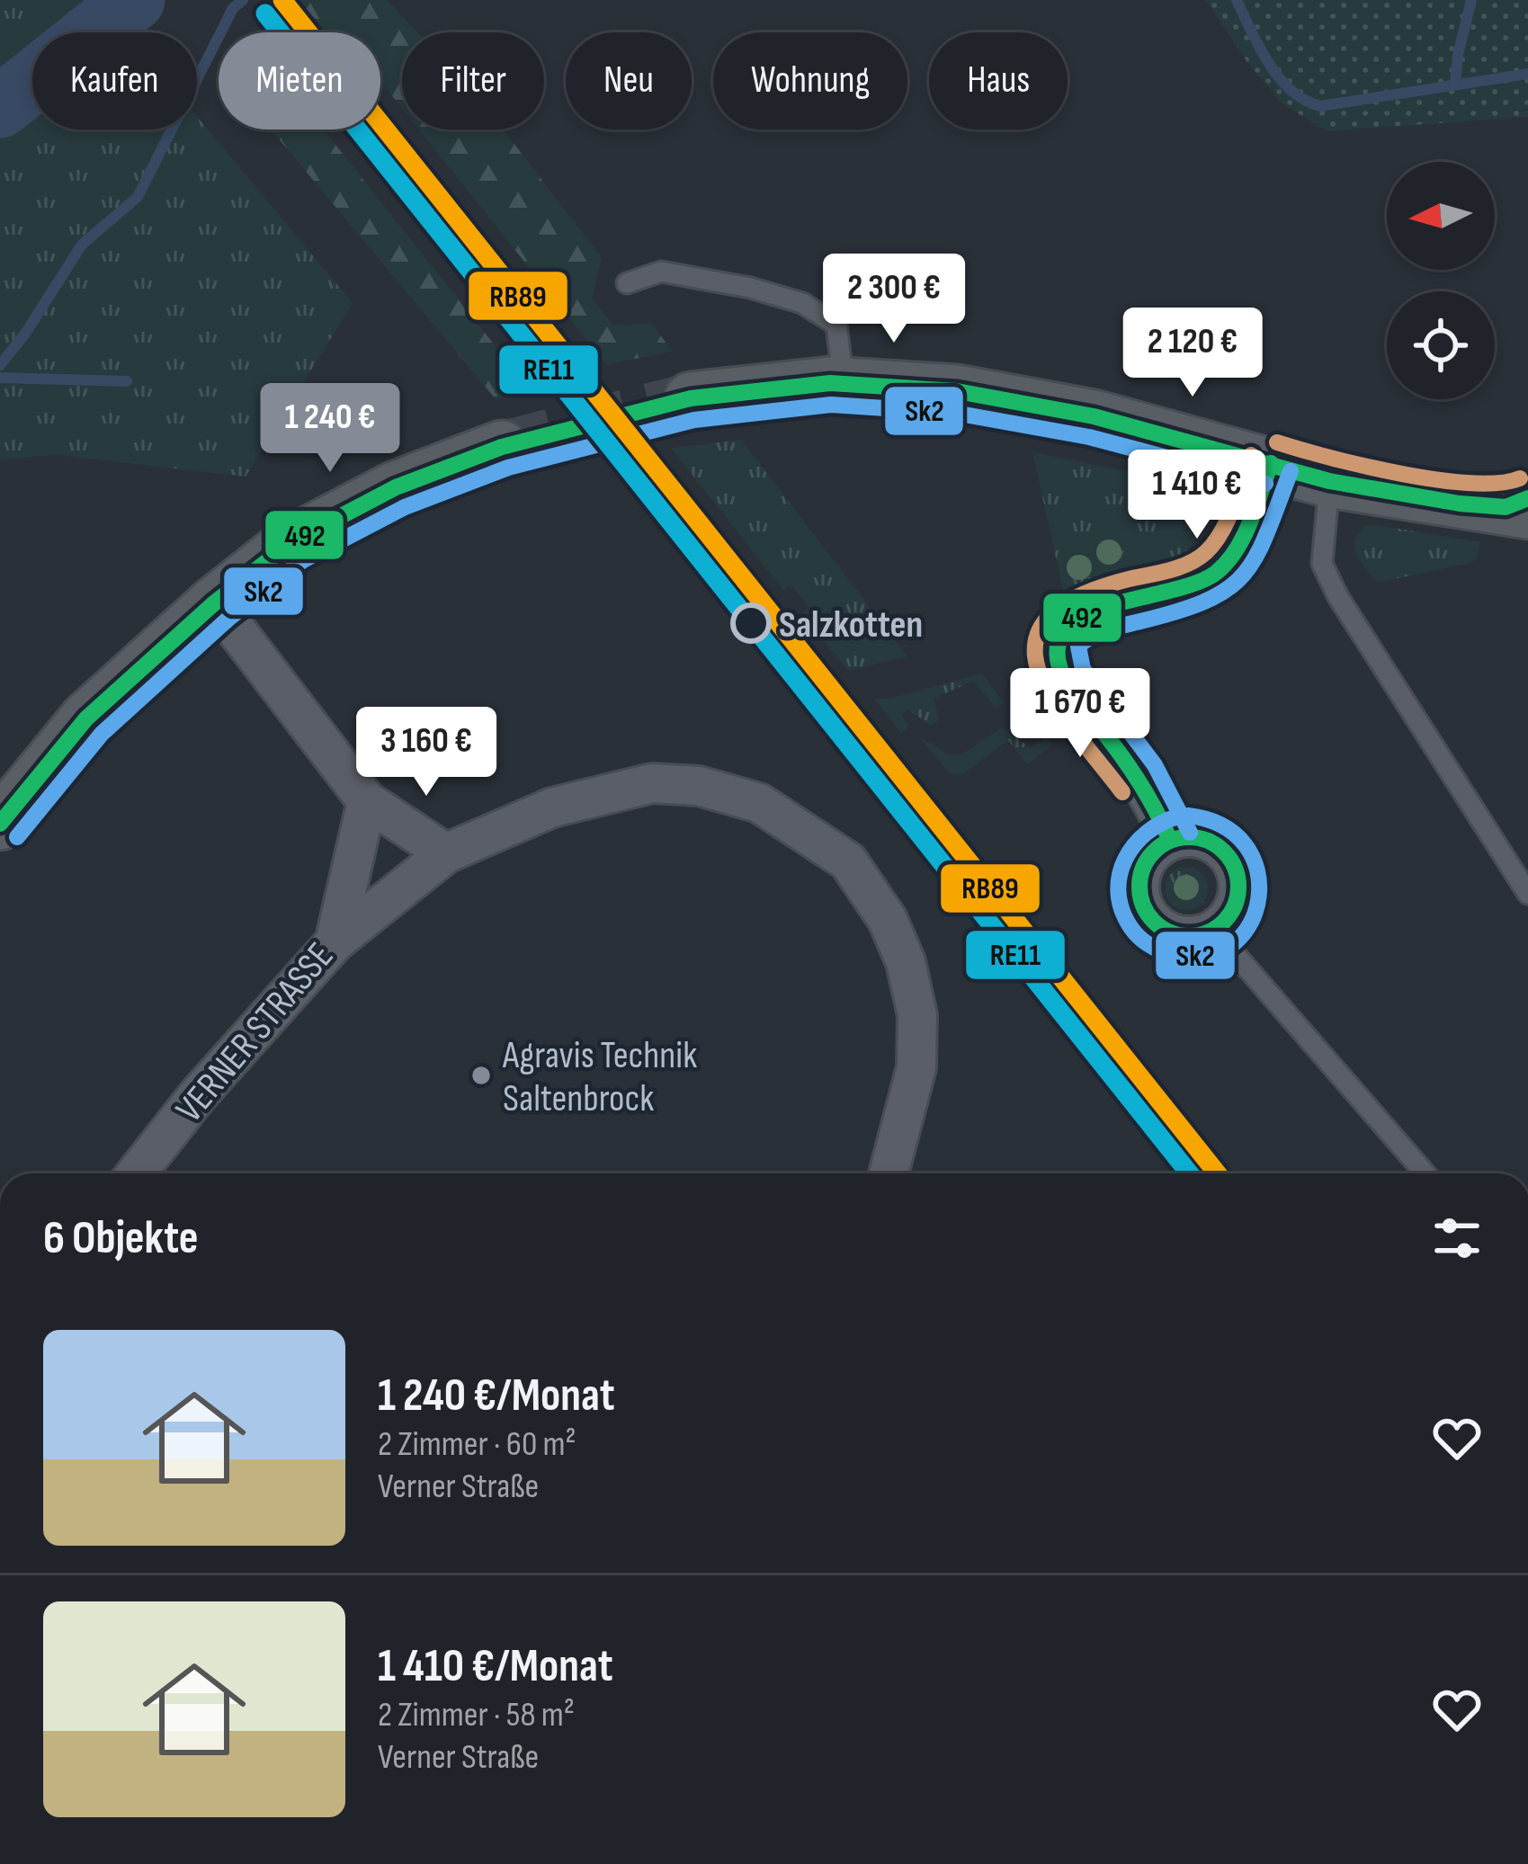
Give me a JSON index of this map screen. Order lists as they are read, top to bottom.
{
  "streets": {
    "street": ["VERNER STRASSE"]
  },
  "places": ["Salzkotten", "Agravis Technik Saltenbrock"],
  "lines": [
    "transit line RB89",
    "transit line RE11",
    "transit line 492",
    "transit line Sk2"
  ],
  "north": "left",
  "page": {
    "chip": [
      "Kaufen",
      "Mieten",
      "Filter",
      "Neu",
      "Wohnung",
      "Haus"
    ],
    "price": [
      "2 300 €",
      "2 120 €",
      "1 240 €",
      "1 410 €",
      "1 670 €",
      "3 160 €"
    ],
    "heading": "6 Objekte",
    "list": [
      {
        "name": "1 240 €/Monat",
        "note": "2 Zimmer · 60 m² · Verner Straße"
      },
      {
        "name": "1 410 €/Monat",
        "note": "2 Zimmer · 58 m² · Verner Straße"
      }
    ]
  }
}
